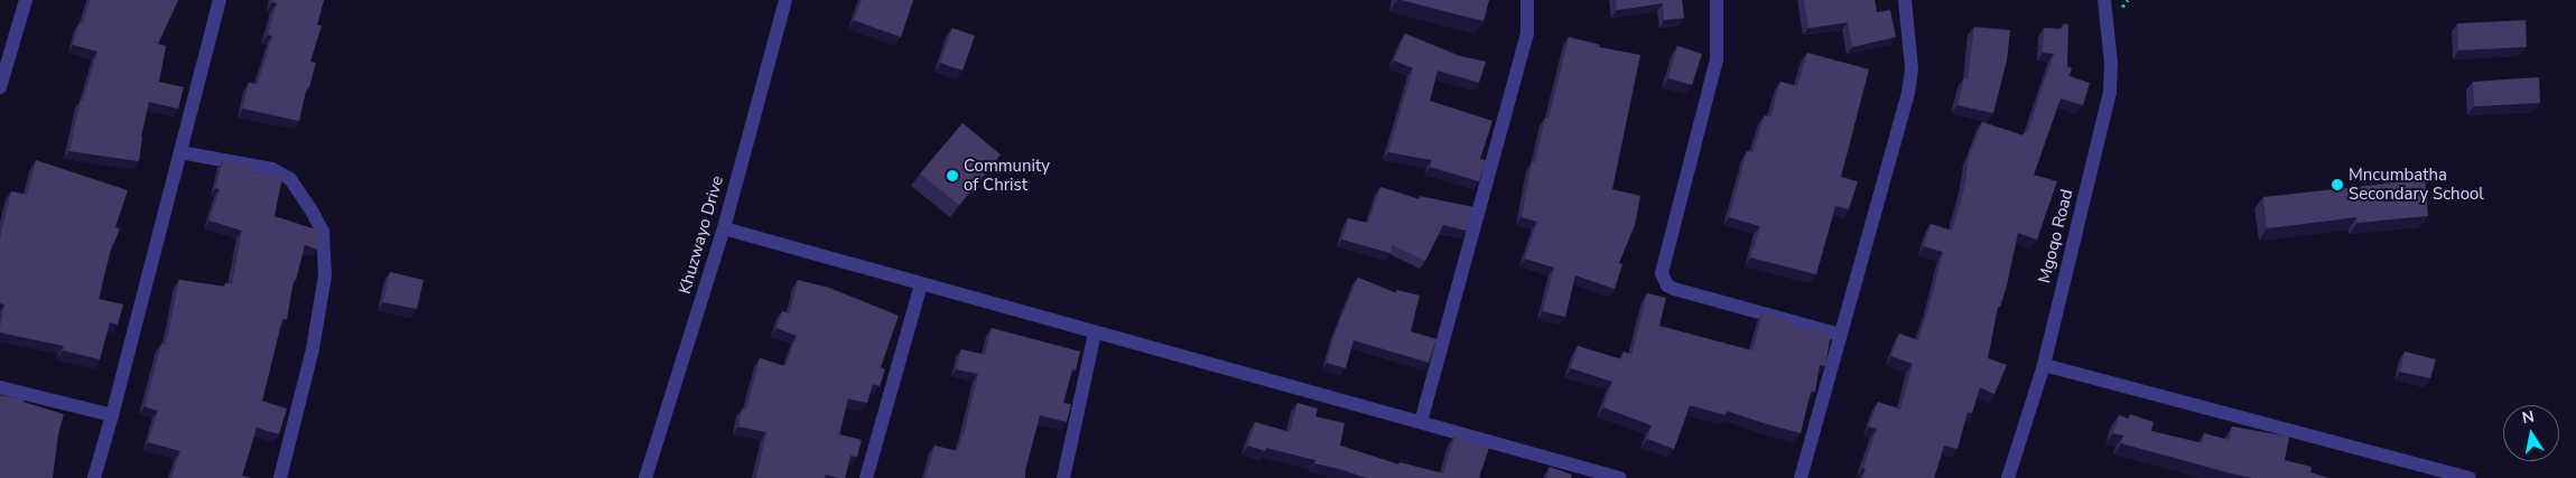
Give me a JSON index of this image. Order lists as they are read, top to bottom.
{
  "streets": {
    "street": ["Khuzwayo Drive", "Mgoqo Road"]
  },
  "places": ["Community of Christ", "Mncumbatha Secondary School"],
  "north": "top"
}
